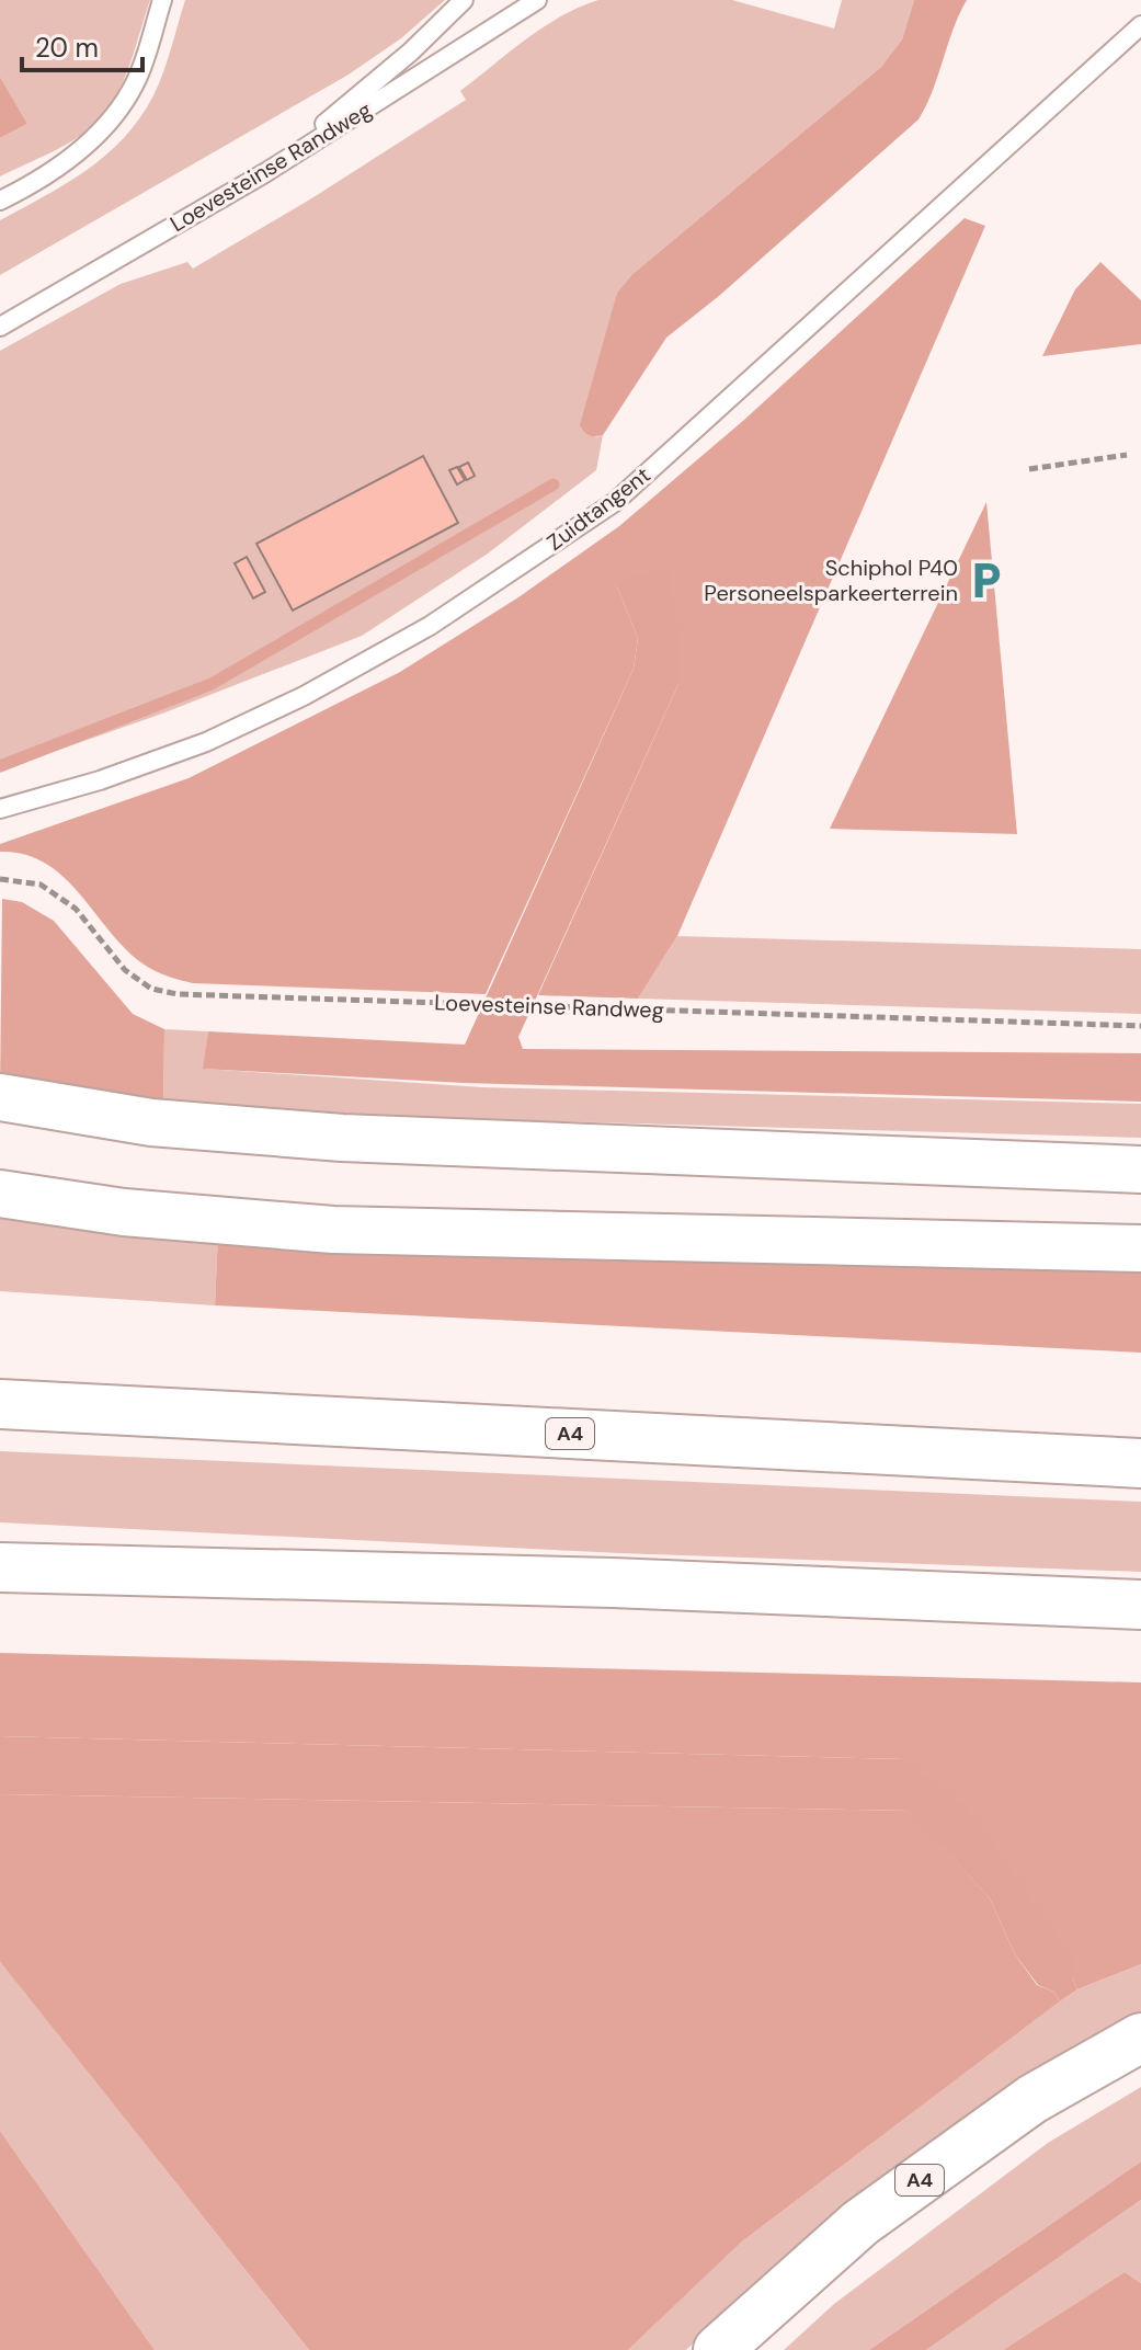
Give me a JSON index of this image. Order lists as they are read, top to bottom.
{
  "streets": {
    "highway": ["A4"],
    "lane": ["Loevesteinse Randweg", "Zuidtangent"]
  },
  "places": {
    "parking": ["Schiphol P40 Personeelsparkeerterrein"]
  },
  "scale_bar": "20 m"
}
